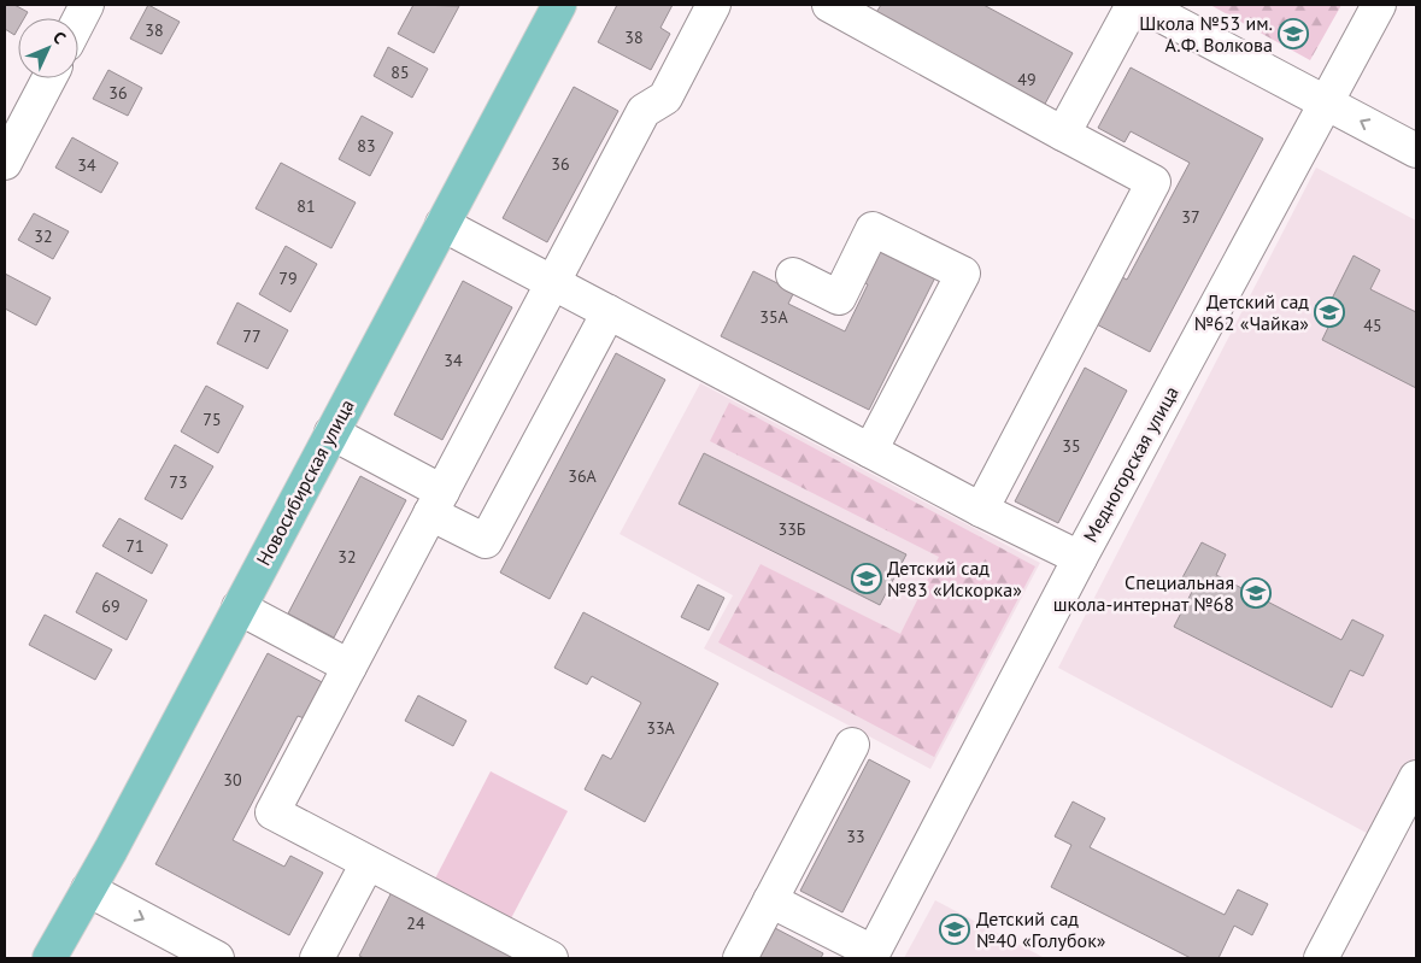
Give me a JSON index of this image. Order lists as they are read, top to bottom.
{
  "streets": {
    "main road": ["Новосибирская улица"],
    "street": ["Медногорская улица"]
  },
  "places": {
    "school or university": [
      "Школа №53 им. А.Ф. Волкова",
      "Детский сад №62 «Чайка»",
      "Детский сад №83 «Искорка»",
      "Специальная школа-интернат №68",
      "Детский сад №40 «Голубок»"
    ]
  },
  "house_numbers": [
    "38",
    "38",
    "85",
    "49",
    "36",
    "83",
    "36",
    "34",
    "81",
    "37",
    "32",
    "79",
    "35А",
    "45",
    "77",
    "34",
    "75",
    "35",
    "36А",
    "73",
    "33Б",
    "71",
    "32",
    "69",
    "33А",
    "30",
    "33",
    "24"
  ],
  "north": "top right"
}
